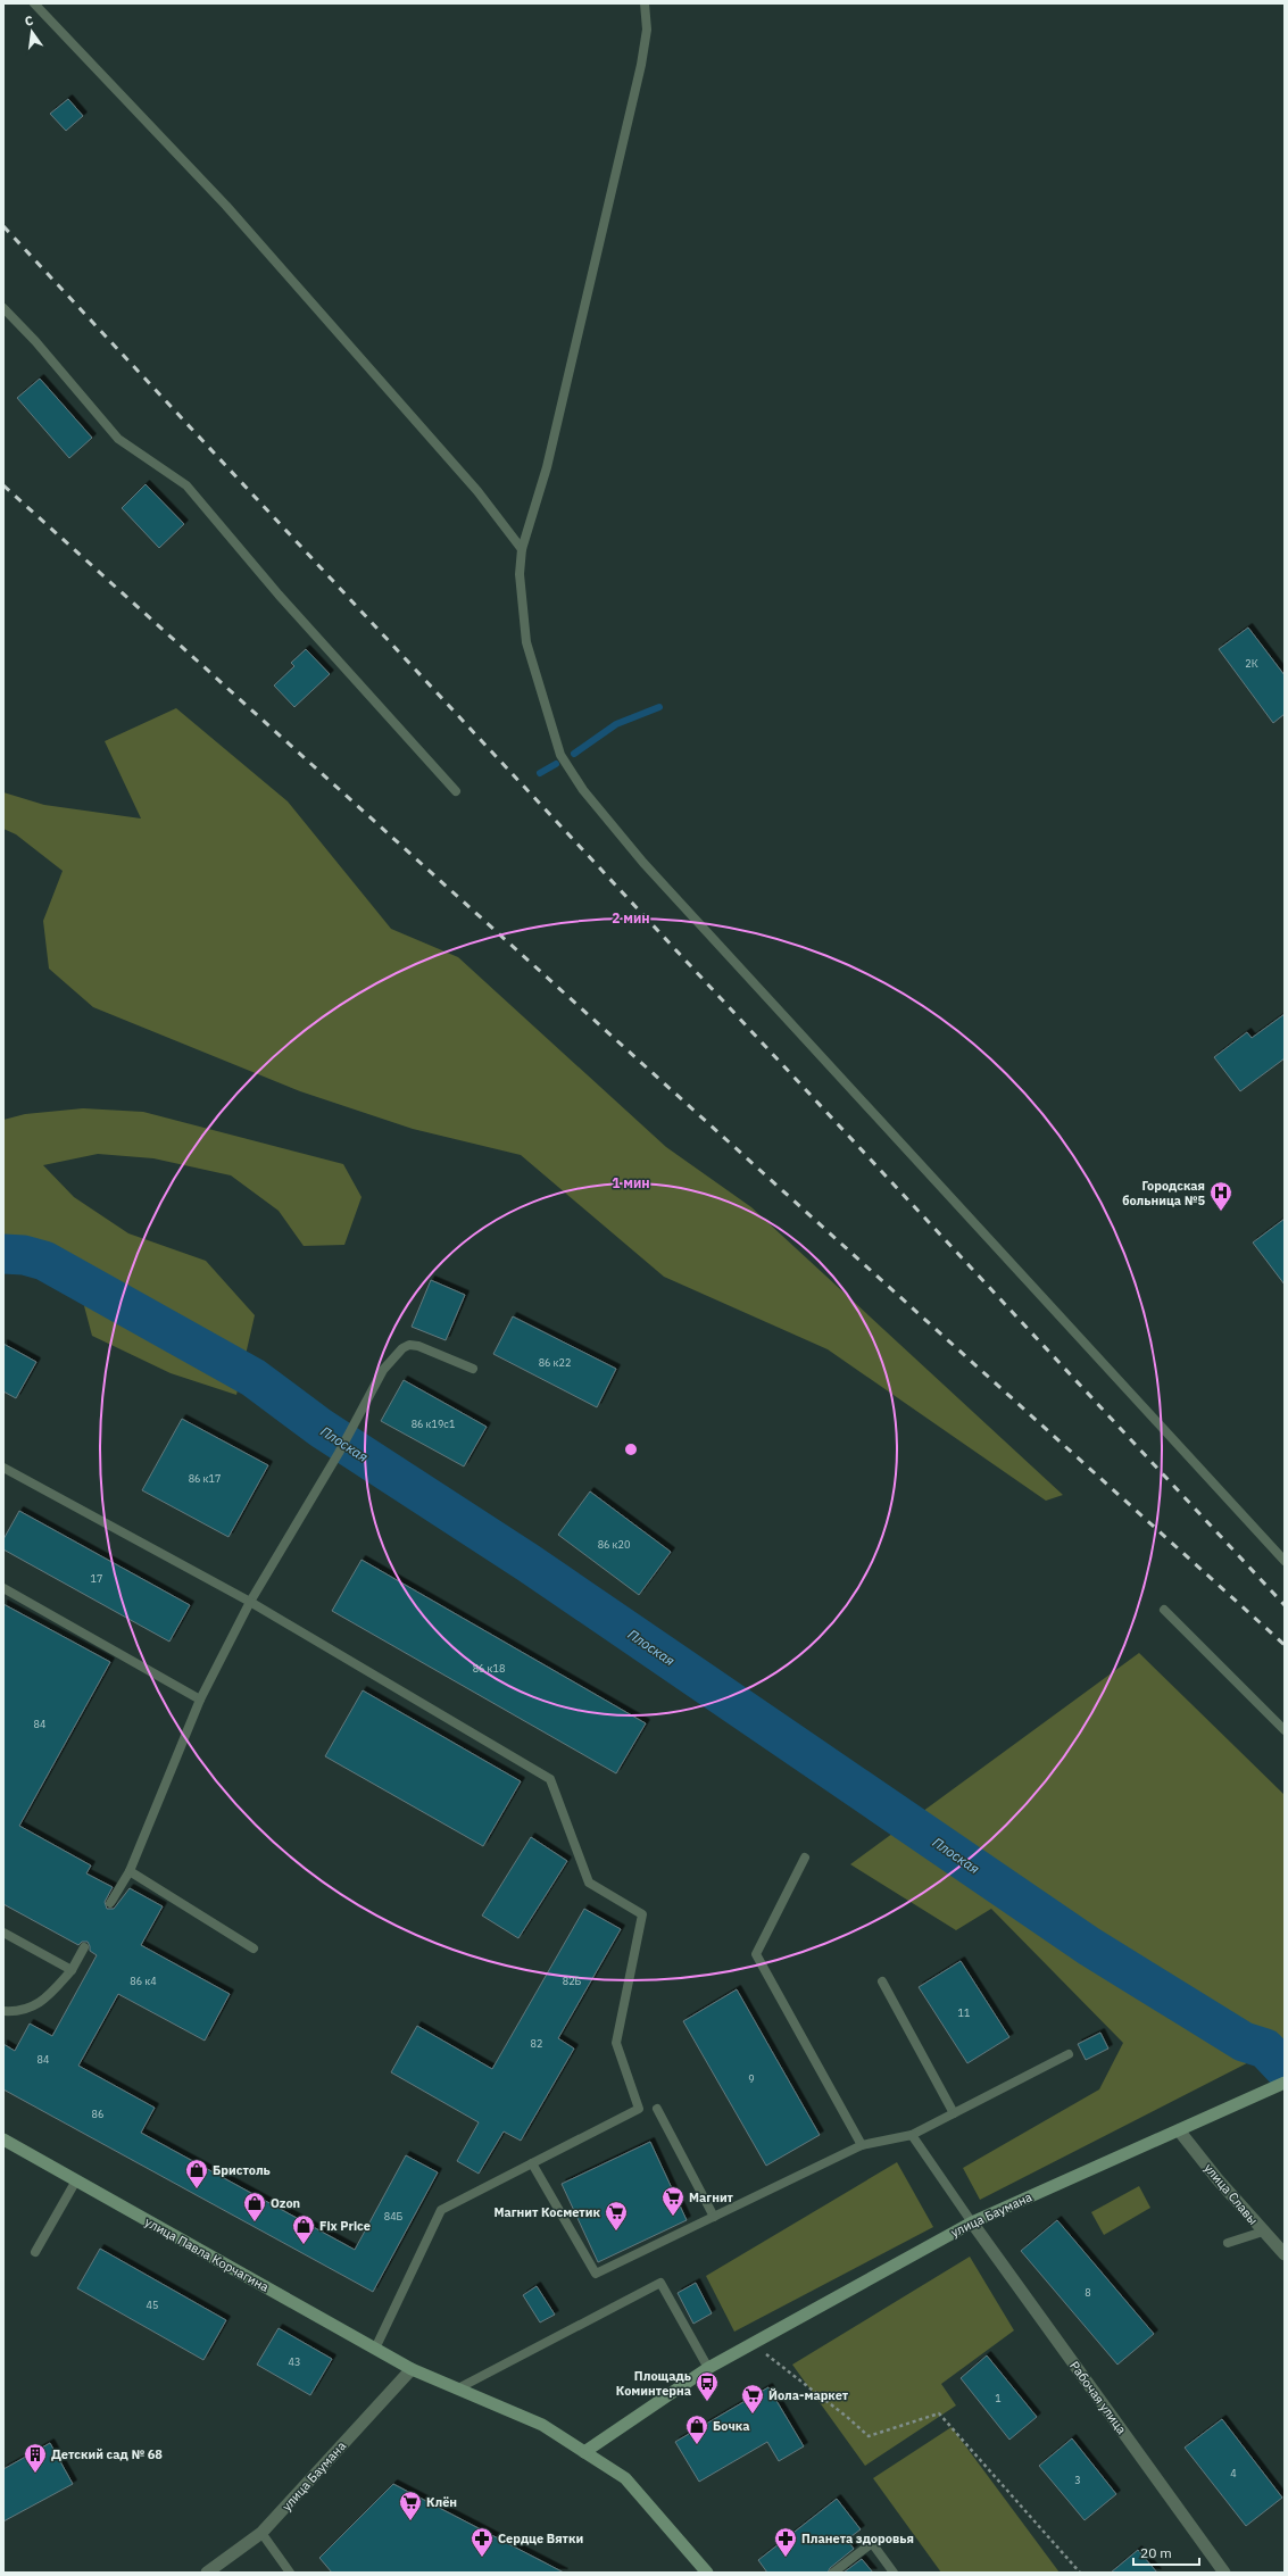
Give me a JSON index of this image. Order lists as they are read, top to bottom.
{
  "streets": {
    "main road": ["улица Баумана", "улица Павла Корчагина"],
    "street": ["улица Славы", "Рабочая улица"]
  },
  "crossings": [
    ["улица Славы", "улица Баумана"],
    ["улица Баумана", "улица Павла Корчагина"],
    ["улица Баумана", "Рабочая улица"]
  ],
  "water": ["Плоская"],
  "places": {
    "hospital": ["Городская больница №5"],
    "shop": [
      "Бристоль",
      "Ozon",
      "Fix Price",
      "Бочка"
    ],
    "supermarket": [
      "Магнит",
      "Магнит Косметик",
      "Йола-маркет",
      "Клён"
    ],
    "bus stop": ["Площадь Коминтерна"],
    "building": ["Детский сад № 68"],
    "pharmacy": ["Сердце Вятки", "Планета здоровья"]
  },
  "house_numbers": [
    "2К",
    "86 к22",
    "86 к19с1",
    "86 к17",
    "86 к20",
    "17",
    "86 к18",
    "84",
    "86 к4",
    "82Б",
    "11",
    "82",
    "84",
    "9",
    "86",
    "84Б",
    "8",
    "45",
    "43",
    "1",
    "4",
    "3"
  ],
  "scale_bar": "20 m",
  "north": "top",
  "rings": ["2 мин", "1 мин"]
}
